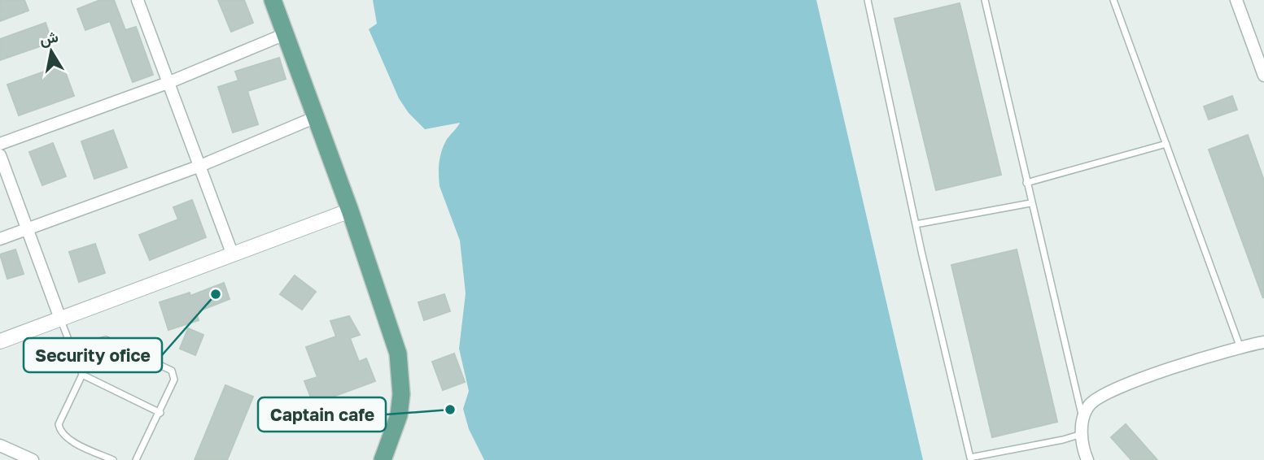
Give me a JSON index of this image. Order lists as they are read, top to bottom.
{
  "places": ["Security ofice", "Captain cafe"],
  "north": "top"
}
